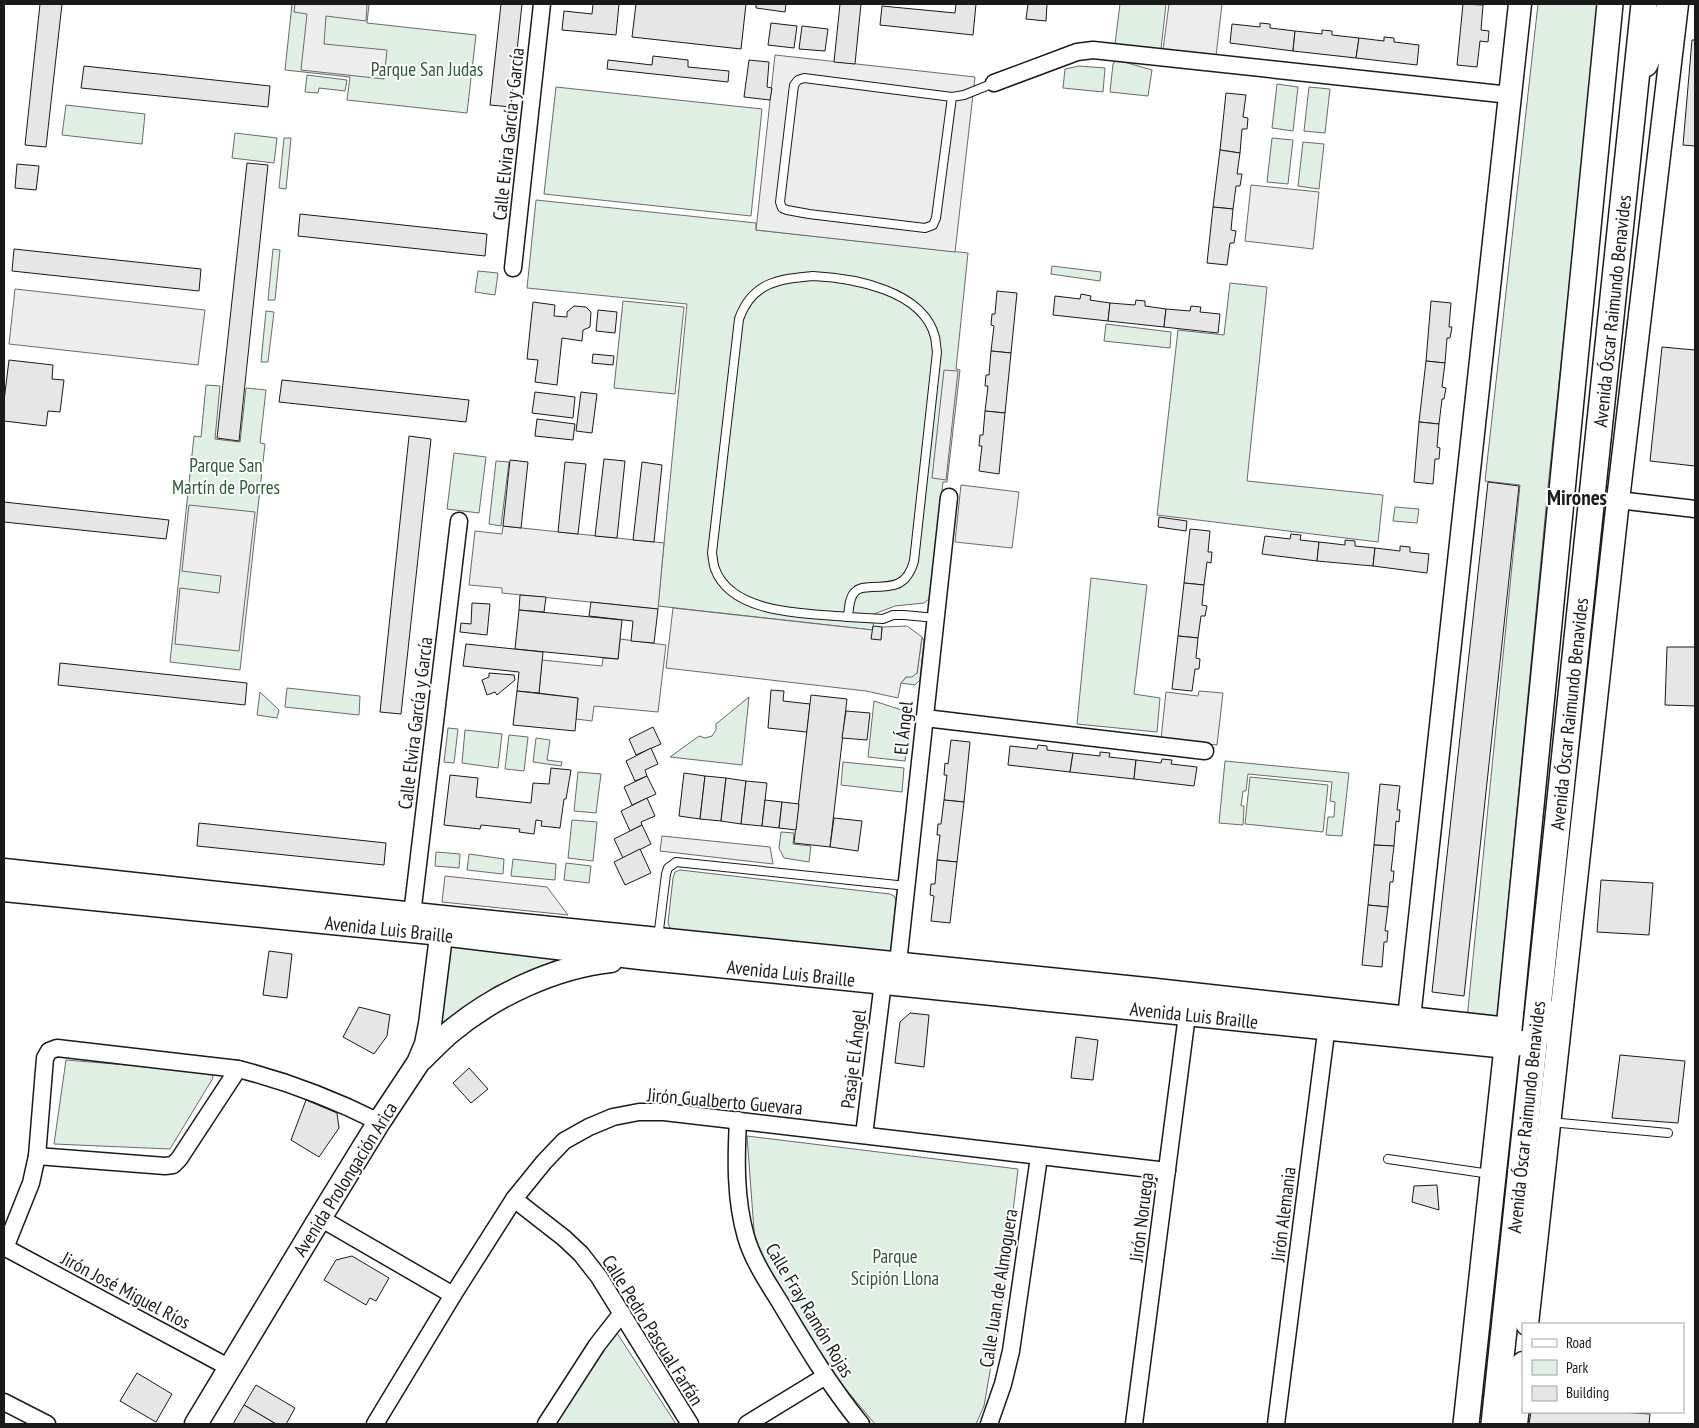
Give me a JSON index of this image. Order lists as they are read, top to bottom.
{
  "streets": {
    "main road": ["Avenida Óscar Raimundo Benavides"],
    "street": [
      "Calle Elvira García y García",
      "El Ángel",
      "Avenida Luis Braille",
      "Pasaje El Ángel",
      "Jirón Gualberto Guevara",
      "Avenida Prolongación Arica",
      "Jirón Alemania",
      "Jirón Noruega",
      "Calle Juan de Almoguera",
      "Jirón José Miguel Ríos",
      "Calle Fray Ramón Rojas",
      "Calle Pedro Pascual Farfán"
    ]
  },
  "crossings": [
    ["Calle Elvira García y García", "Avenida Luis Braille"],
    ["Avenida Óscar Raimundo Benavides", "Avenida Luis Braille"],
    ["El Ángel", "Avenida Luis Braille"],
    ["Avenida Luis Braille", "Pasaje El Ángel"],
    ["Avenida Luis Braille", "Avenida Prolongación Arica"],
    ["Avenida Luis Braille", "Jirón Alemania"],
    ["Avenida Luis Braille", "Jirón Noruega"],
    ["Pasaje El Ángel", "Jirón Gualberto Guevara"],
    ["Jirón Gualberto Guevara", "Jirón Noruega"],
    ["Jirón Gualberto Guevara", "Calle Juan de Almoguera"],
    ["Jirón Gualberto Guevara", "Calle Fray Ramón Rojas"],
    ["Jirón Gualberto Guevara", "Calle Pedro Pascual Farfán"],
    ["Avenida Prolongación Arica", "Jirón José Miguel Ríos"]
  ],
  "districts": ["Mirones"],
  "parks": ["Parque San Judas", "Parque San Martín de Porres", "Parque Scipión Llona"],
  "legend": ["Road", "Park", "Building"]
}
